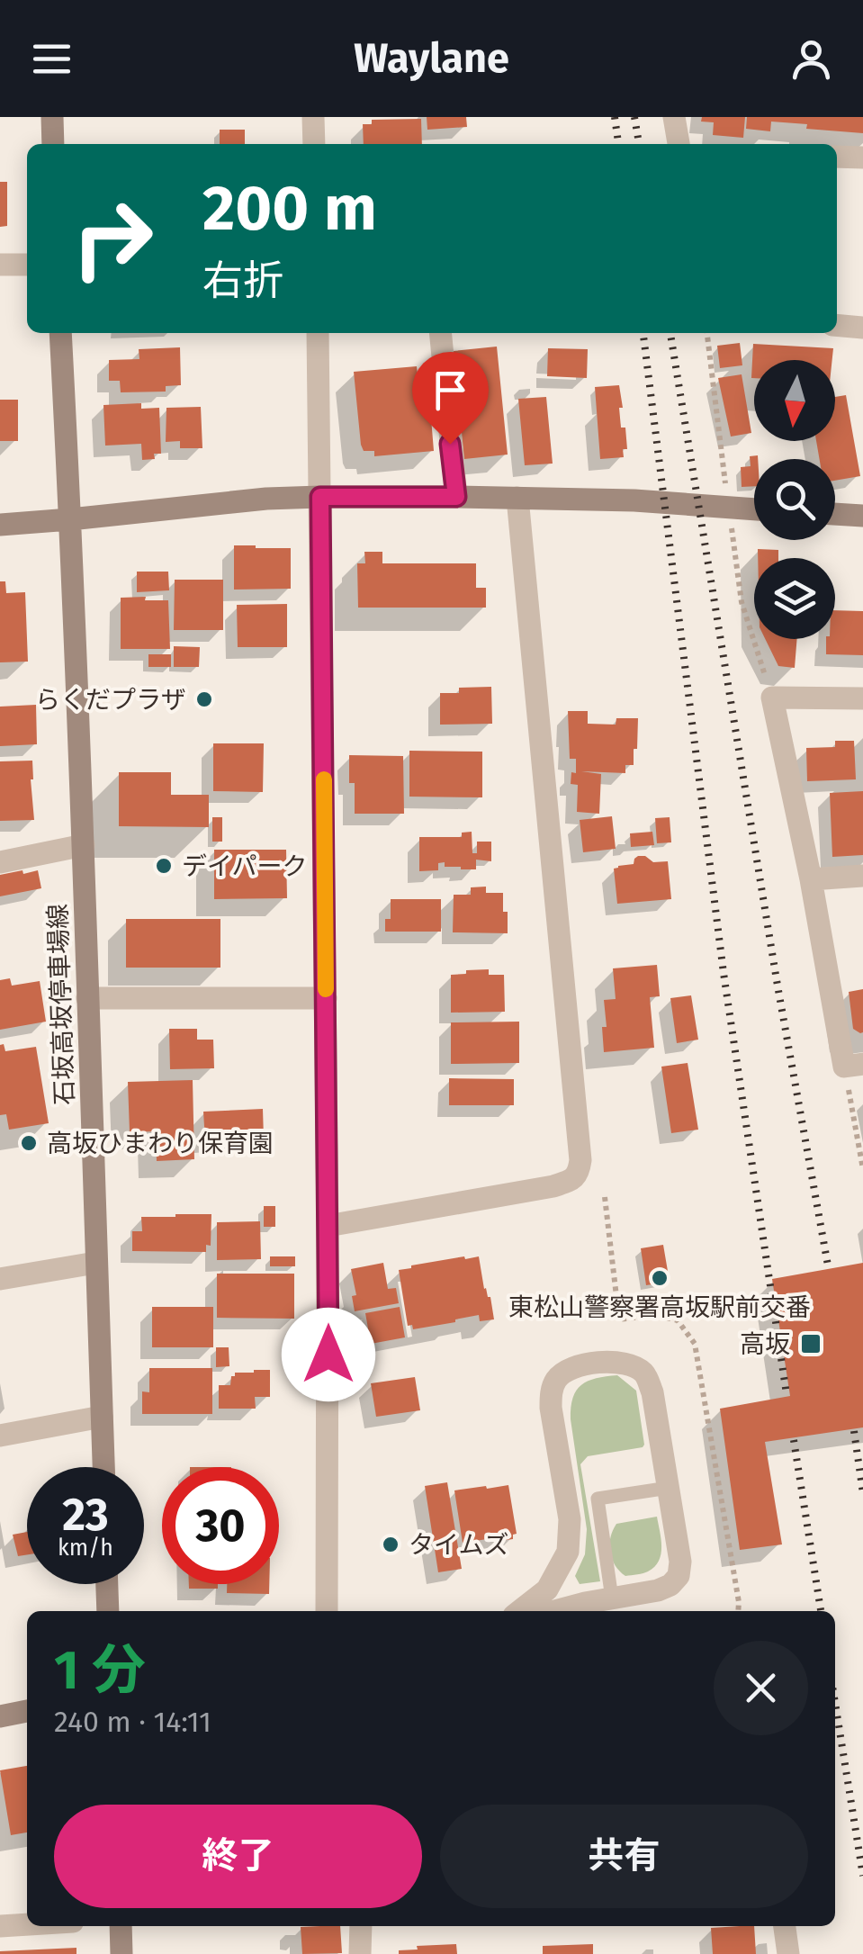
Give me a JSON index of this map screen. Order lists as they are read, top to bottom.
{
  "streets": {
    "main road": ["石坂高坂停車場線"]
  },
  "places": {
    "other": [
      "らくだプラザ",
      "デイパーク",
      "高坂ひまわり保育園",
      "東松山警察署高坂駅前交番",
      "タイムズ"
    ],
    "transit": ["高坂"]
  },
  "north": "bottom",
  "page": {
    "header": "Waylane",
    "turn": ["200 m", "右折"],
    "speed": "23 km/h",
    "limit": "30",
    "heading": ["1 分", "240 m · 14:11"],
    "buttons": ["終了", "共有"]
  }
}
